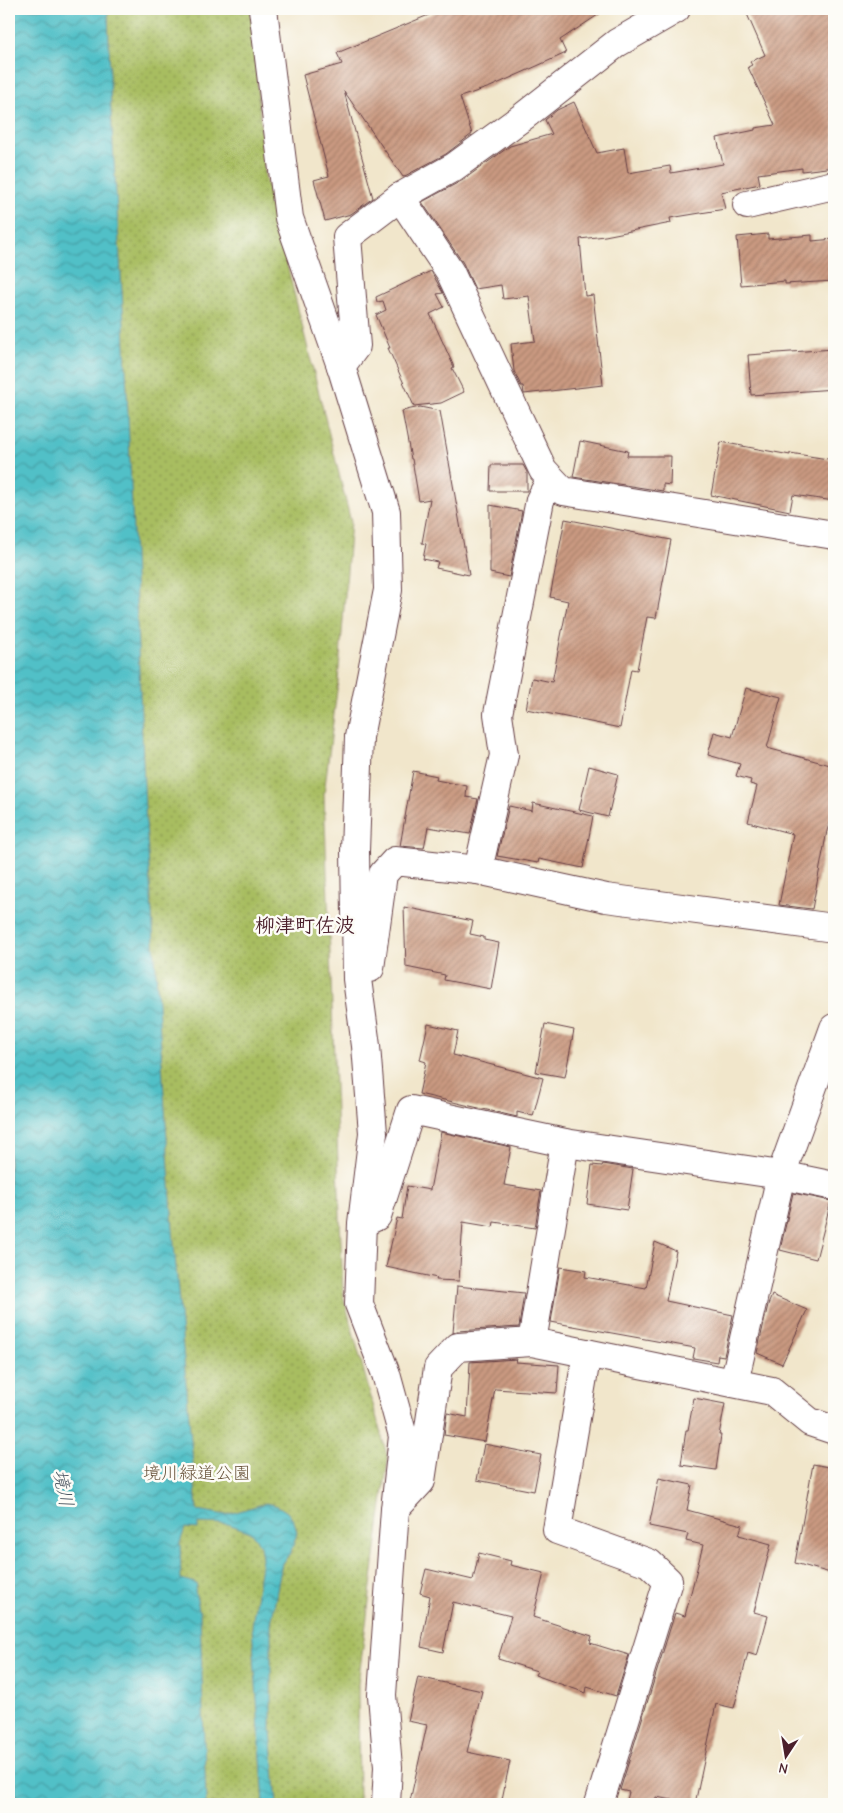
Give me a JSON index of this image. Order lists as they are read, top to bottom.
{
  "districts": ["柳津町佐波"],
  "water": ["境川"],
  "parks": ["境川緑道公園"],
  "north": "bottom"
}
